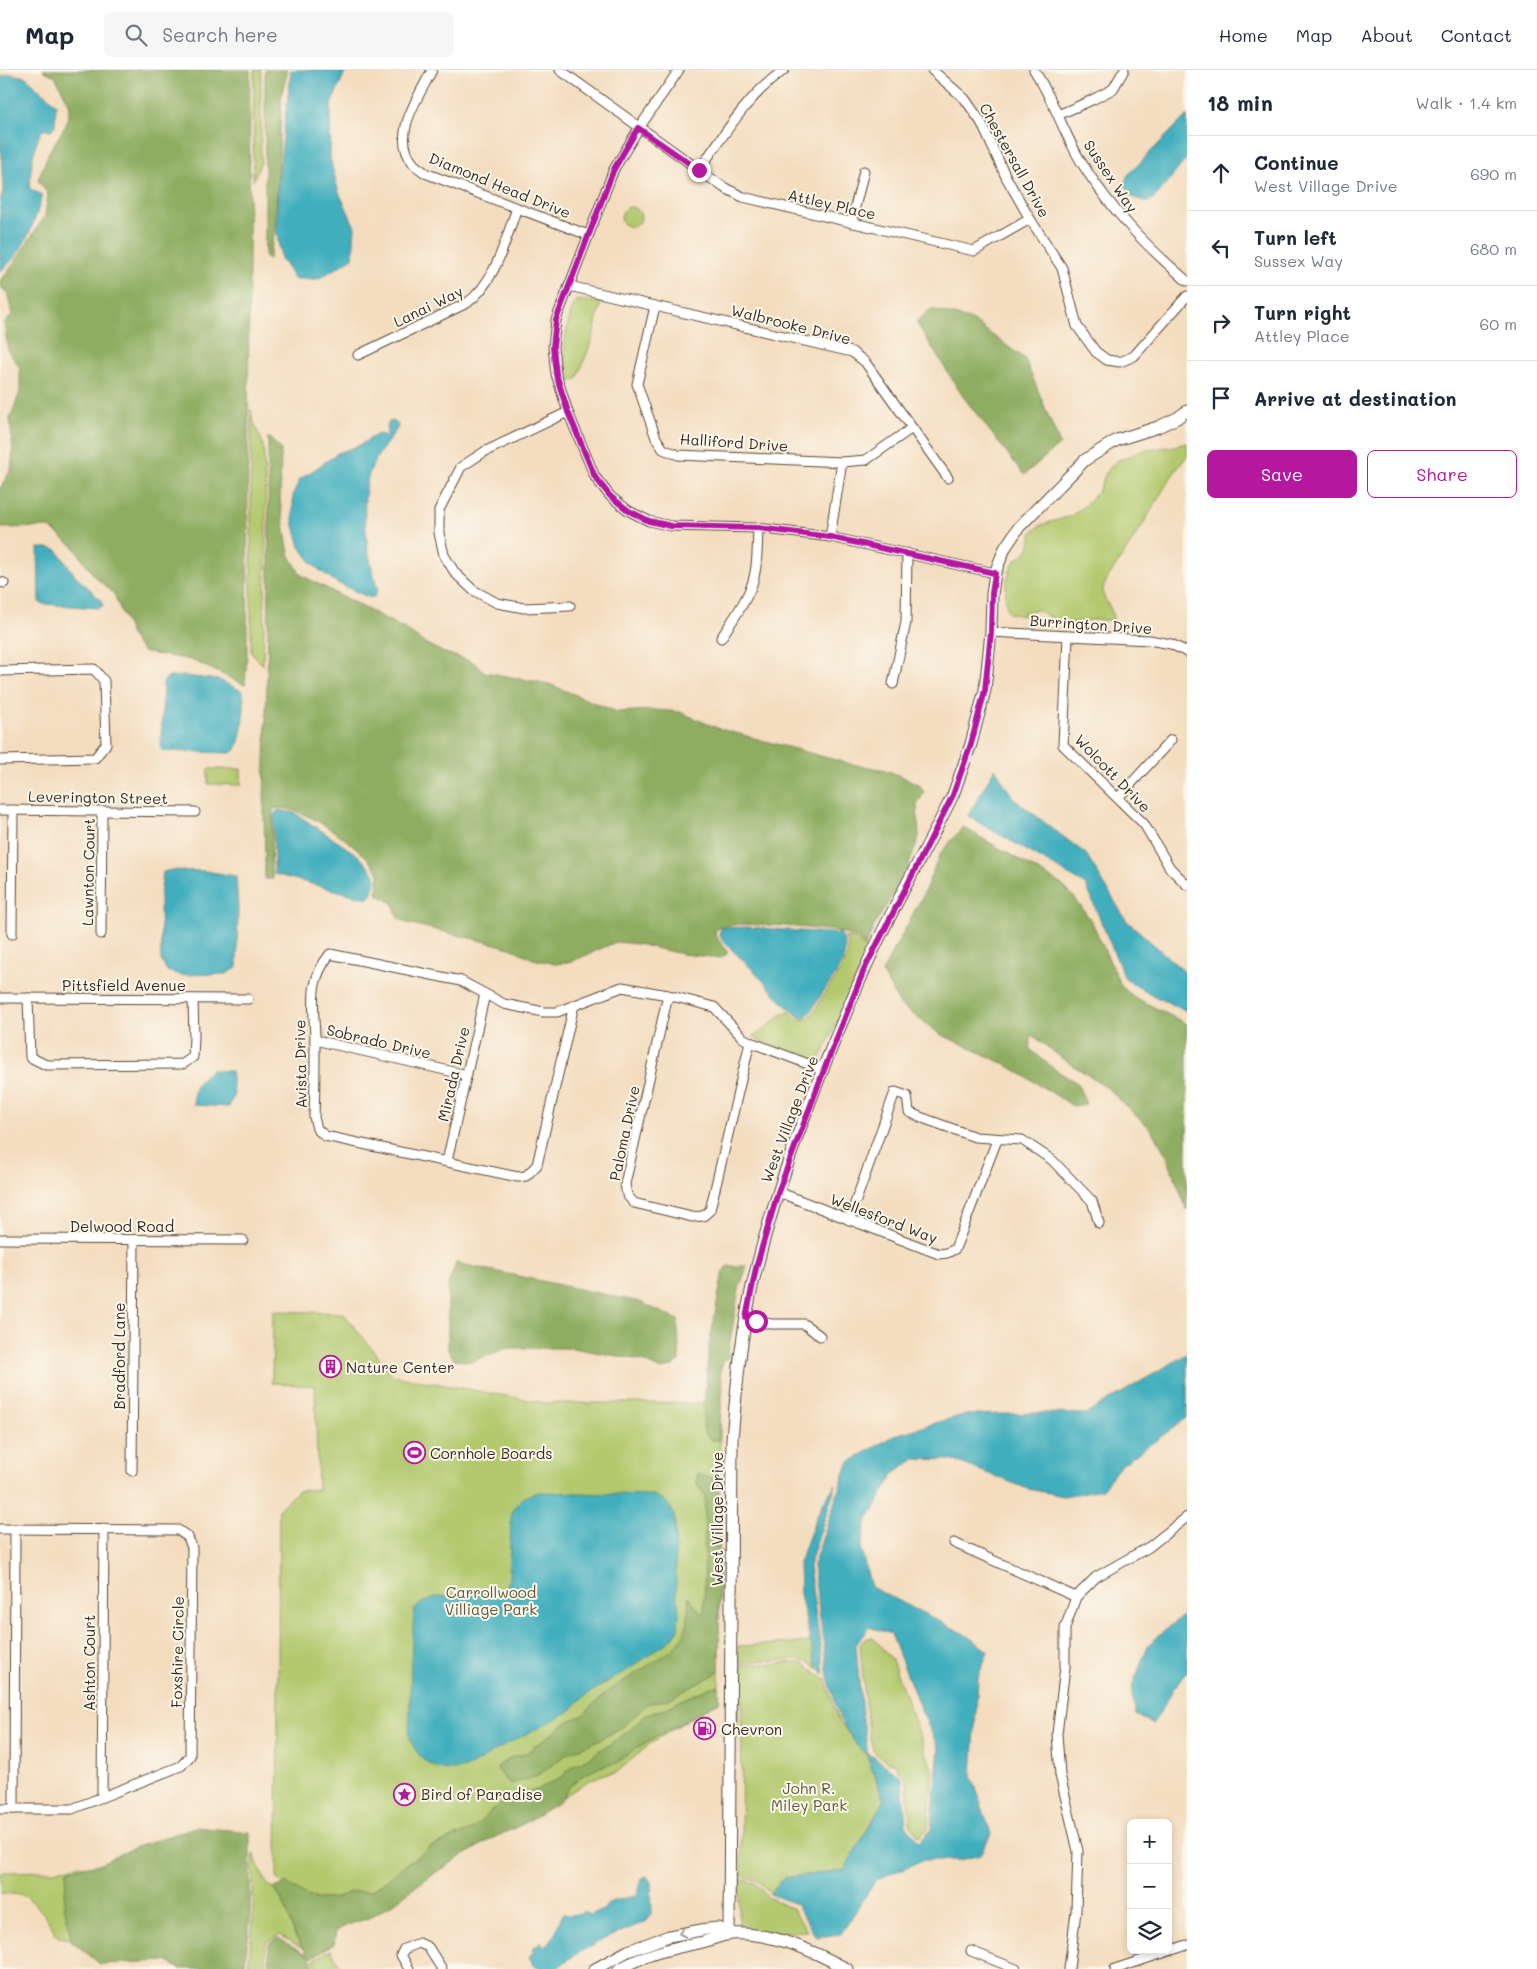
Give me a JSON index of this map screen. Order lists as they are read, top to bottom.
{
  "streets": {
    "street": [
      "Chestersall Drive",
      "Sussex Way",
      "Diamond Head Drive",
      "Attley Place",
      "Lanai Way",
      "Walbrooke Drive",
      "Halliford Drive",
      "Burrington Drive",
      "Wolcott Drive",
      "Leverington Street",
      "Lawnton Court",
      "Pittsfield Avenue",
      "Sobrado Drive",
      "Avista Drive",
      "Mirada Drive",
      "West Village Drive",
      "Paloma Drive",
      "Wellesford Way",
      "Delwood Road",
      "Bradford Lane",
      "Foxshire Circle",
      "Ashton Court"
    ]
  },
  "crossings": [
    ["Chestersall Drive", "Attley Place"],
    ["Diamond Head Drive", "Lanai Way"],
    ["Walbrooke Drive", "Halliford Drive"],
    ["Burrington Drive", "Wolcott Drive"],
    ["Burrington Drive", "West Village Drive"],
    ["Leverington Street", "Lawnton Court"],
    ["Sobrado Drive", "Avista Drive"],
    ["Sobrado Drive", "Mirada Drive"],
    ["Avista Drive", "Mirada Drive"],
    ["Avista Drive", "West Village Drive"],
    ["Avista Drive", "Paloma Drive"],
    ["West Village Drive", "Wellesford Way"],
    ["Delwood Road", "Bradford Lane"],
    ["Foxshire Circle", "Ashton Court"]
  ],
  "parks": ["Carrollwood Villiage Park", "John R. Miley Park"],
  "places": {
    "building": ["Nature Center"],
    "sports": ["Cornhole Boards"],
    "fuel station": ["Chevron"],
    "place": ["Bird of Paradise"]
  },
  "page": {
    "header": "Map",
    "search": "Search here",
    "nav": [
      "Home",
      "Map",
      "About",
      "Contact"
    ],
    "heading": ["18 min", "Walk · 1.4 km"],
    "list": [
      ["Continue", "West Village Drive", "690 m"],
      ["Turn left", "Sussex Way", "680 m"],
      ["Turn right", "Attley Place", "60 m"],
      "Arrive at destination"
    ],
    "buttons": ["Save", "Share"],
    "map_buttons": ["+", "−"]
  }
}
